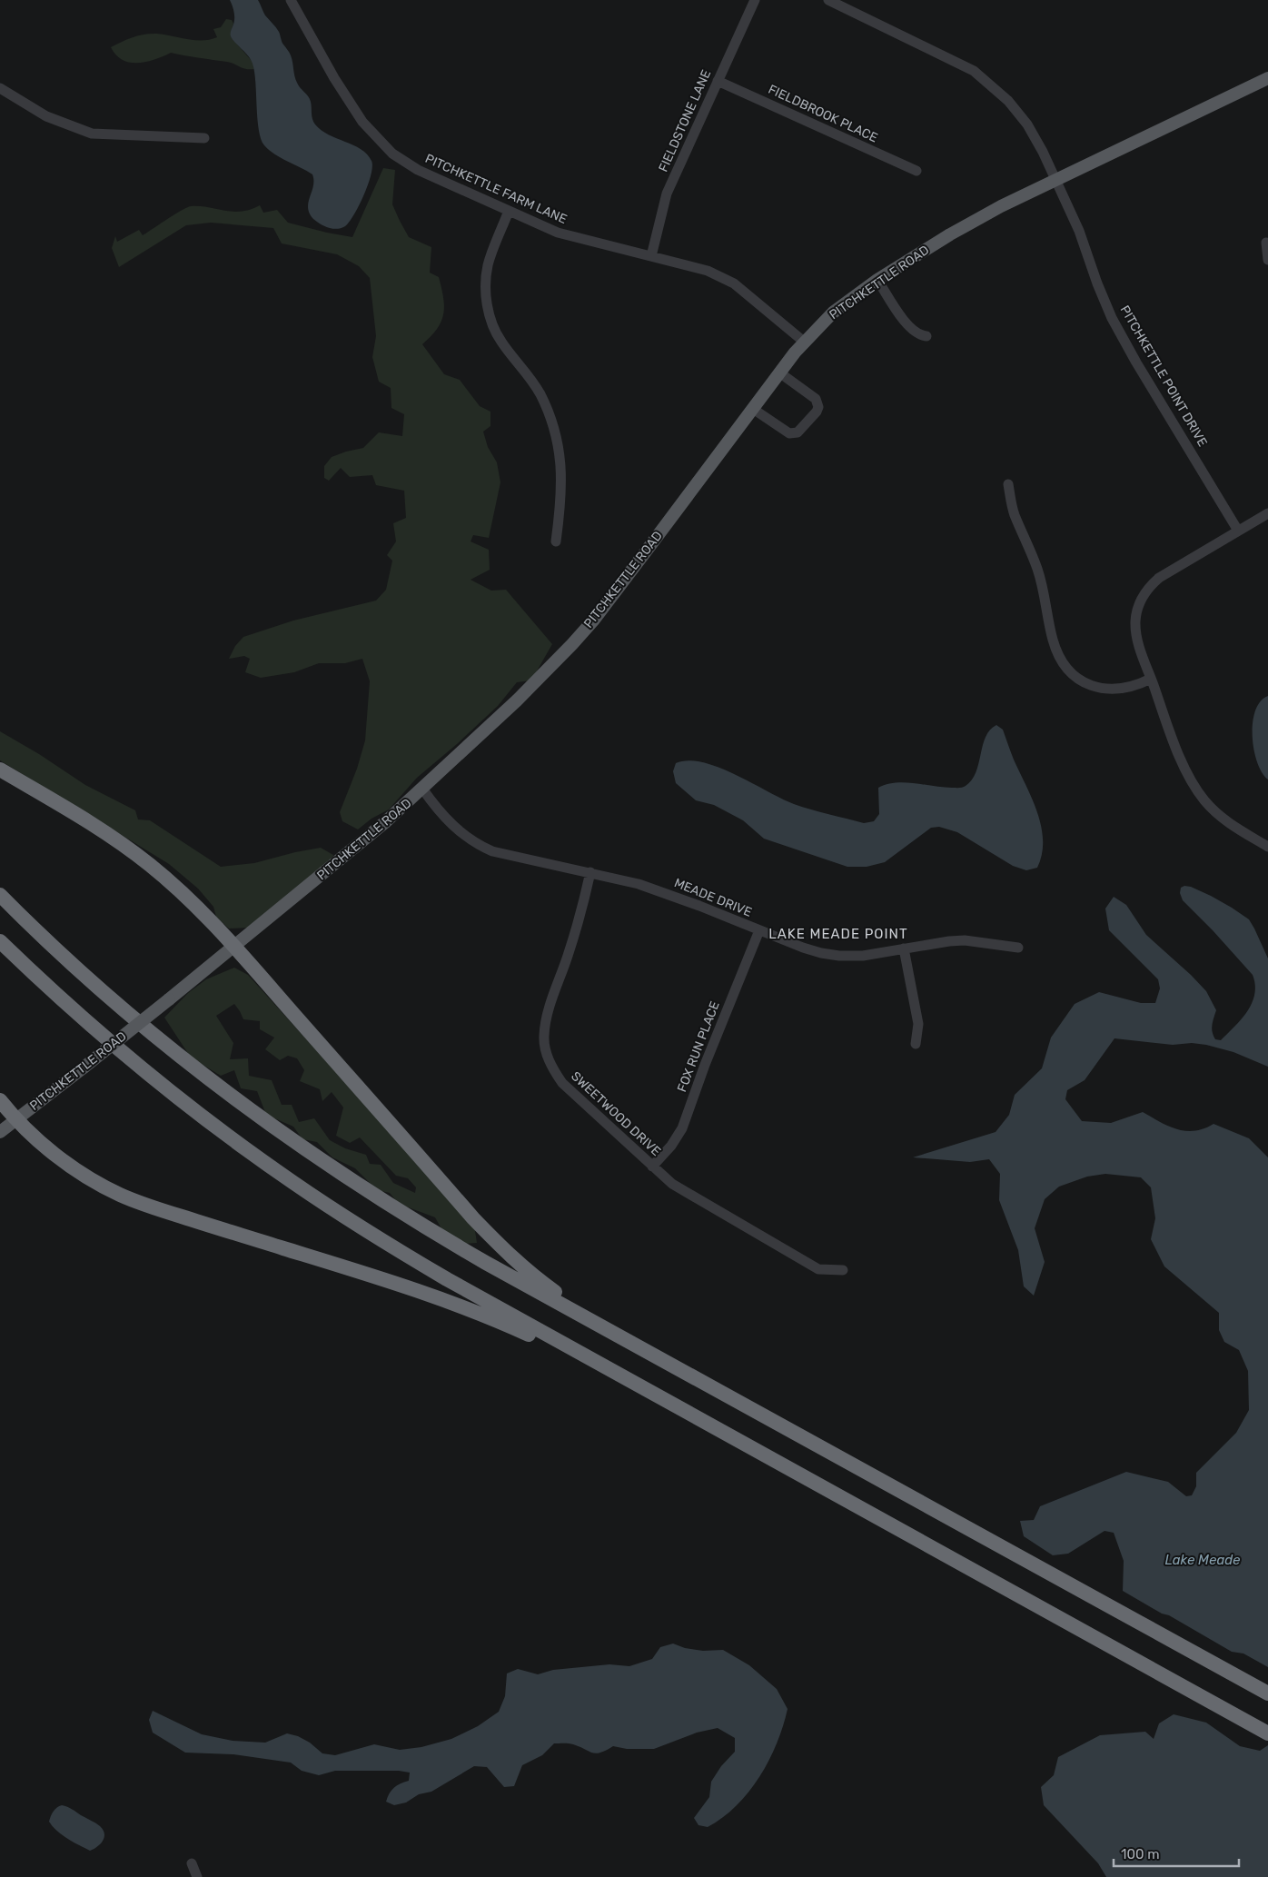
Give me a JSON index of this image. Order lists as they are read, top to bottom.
{
  "streets": {
    "main road": ["PITCHKETTLE ROAD"],
    "street": [
      "FIELDBROOK PLACE",
      "FIELDSTONE LANE",
      "PITCHKETTLE FARM LANE",
      "PITCHKETTLE POINT DRIVE",
      "MEADE DRIVE",
      "FOX RUN PLACE",
      "SWEETWOOD DRIVE"
    ]
  },
  "crossings": [
    ["FIELDBROOK PLACE", "FIELDSTONE LANE"],
    ["FIELDSTONE LANE", "PITCHKETTLE FARM LANE"],
    ["PITCHKETTLE FARM LANE", "PITCHKETTLE ROAD"],
    ["PITCHKETTLE ROAD", "PITCHKETTLE POINT DRIVE"],
    ["PITCHKETTLE ROAD", "MEADE DRIVE"],
    ["MEADE DRIVE", "FOX RUN PLACE"],
    ["MEADE DRIVE", "SWEETWOOD DRIVE"],
    ["FOX RUN PLACE", "SWEETWOOD DRIVE"]
  ],
  "districts": ["LAKE MEADE POINT"],
  "water": ["Lake Meade"],
  "scale_bar": "100 m"
}
